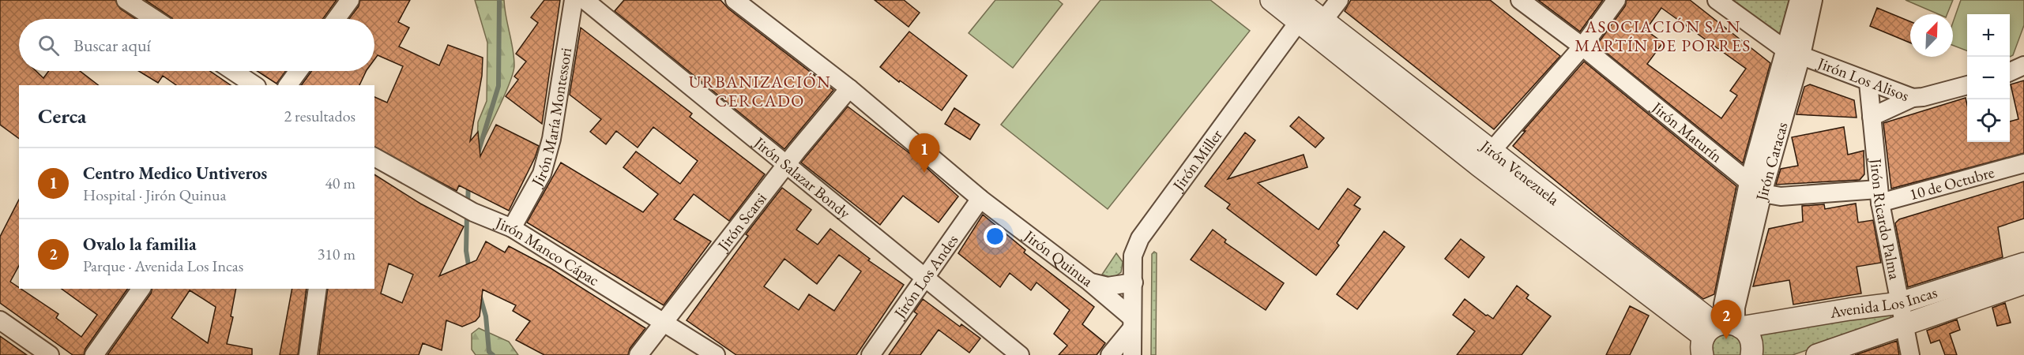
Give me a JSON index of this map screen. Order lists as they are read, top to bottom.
{
  "streets": {
    "street": [
      "Jirón Los Alisos",
      "Jirón María Montessori",
      "Jirón Maturín",
      "Jirón Miller",
      "Jirón Caracas",
      "Jirón Venezuela",
      "Jirón Salazar Bondy",
      "10 de Octubre",
      "Jirón Ricardo Palma",
      "Jirón Scarsi",
      "Jirón Manco Cápac",
      "Jirón Quinua",
      "Jirón Los Andes",
      "Avenida Los Incas"
    ]
  },
  "crossings": [
    ["Jirón Los Alisos", "Jirón Caracas"],
    ["Jirón Los Alisos", "Jirón Ricardo Palma"],
    ["Jirón María Montessori", "Jirón Manco Cápac"],
    ["Jirón Maturín", "Jirón Caracas"],
    ["Jirón Miller", "Jirón Venezuela"],
    ["Jirón Miller", "Jirón Quinua"],
    ["Jirón Caracas", "Jirón Venezuela"],
    ["Jirón Caracas", "Avenida Los Incas"],
    ["Jirón Venezuela", "Avenida Los Incas"],
    ["Jirón Salazar Bondy", "Jirón Scarsi"],
    ["Jirón Salazar Bondy", "Jirón Los Andes"],
    ["10 de Octubre", "Jirón Ricardo Palma"],
    ["Jirón Ricardo Palma", "Avenida Los Incas"],
    ["Jirón Scarsi", "Jirón Manco Cápac"],
    ["Jirón Scarsi", "Jirón Quinua"],
    ["Jirón Quinua", "Jirón Los Andes"]
  ],
  "districts": ["ASOCIACIÓN SAN MARTÍN DE PORRES", "URBANIZACIÓN CERCADO"],
  "north": "top right",
  "page": {
    "map_buttons": ["+", "−"],
    "search": "Buscar aquí",
    "heading": ["Cerca", "2 resultados"],
    "pins": ["1", "2"],
    "list": [
      {
        "mark": "1",
        "name": "Centro Medico Untiveros",
        "note": "Hospital · Jirón Quinua",
        "value": "40 m"
      },
      {
        "mark": "2",
        "name": "Ovalo la familia",
        "note": "Parque · Avenida Los Incas",
        "value": "310 m"
      }
    ]
  }
}
